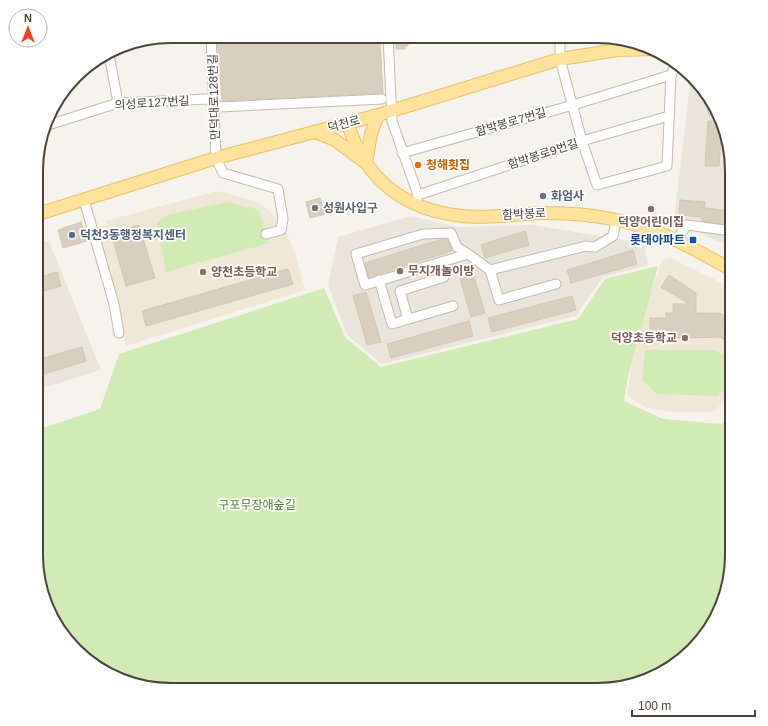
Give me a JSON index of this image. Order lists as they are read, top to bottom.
{
  "streets": {
    "main road": ["덕천로", "함박봉로"],
    "street": [
      "만덕대로128번길",
      "의성로127번길",
      "함박봉로7번길",
      "함박봉로9번길"
    ]
  },
  "crossings": [
    ["만덕대로128번길", "의성로127번길"],
    ["만덕대로128번길", "덕천로"],
    ["덕천로", "함박봉로"],
    ["함박봉로9번길", "함박봉로"]
  ],
  "parks": ["구포무장애숲길"],
  "places": {
    "other": [
      "청해횟집",
      "화엄사",
      "성원사입구",
      "덕양어린이집",
      "덕천3동행정복지센터",
      "무지개놀이방",
      "양천초등학교",
      "덕양초등학교"
    ],
    "transit": ["롯데아파트"]
  },
  "scale_bar": "100 m",
  "north": "top"
}
